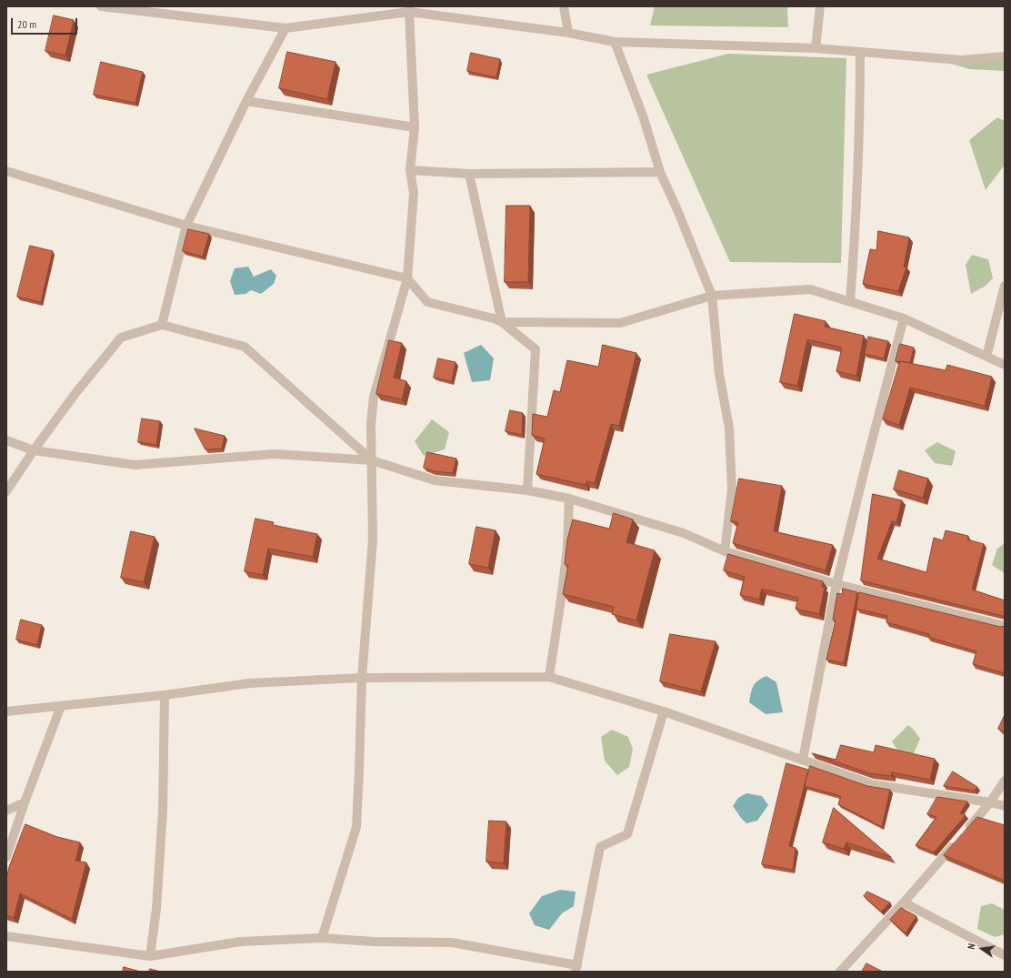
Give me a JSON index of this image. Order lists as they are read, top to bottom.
{
  "scale_bar": "20 m",
  "north": "left"
}
